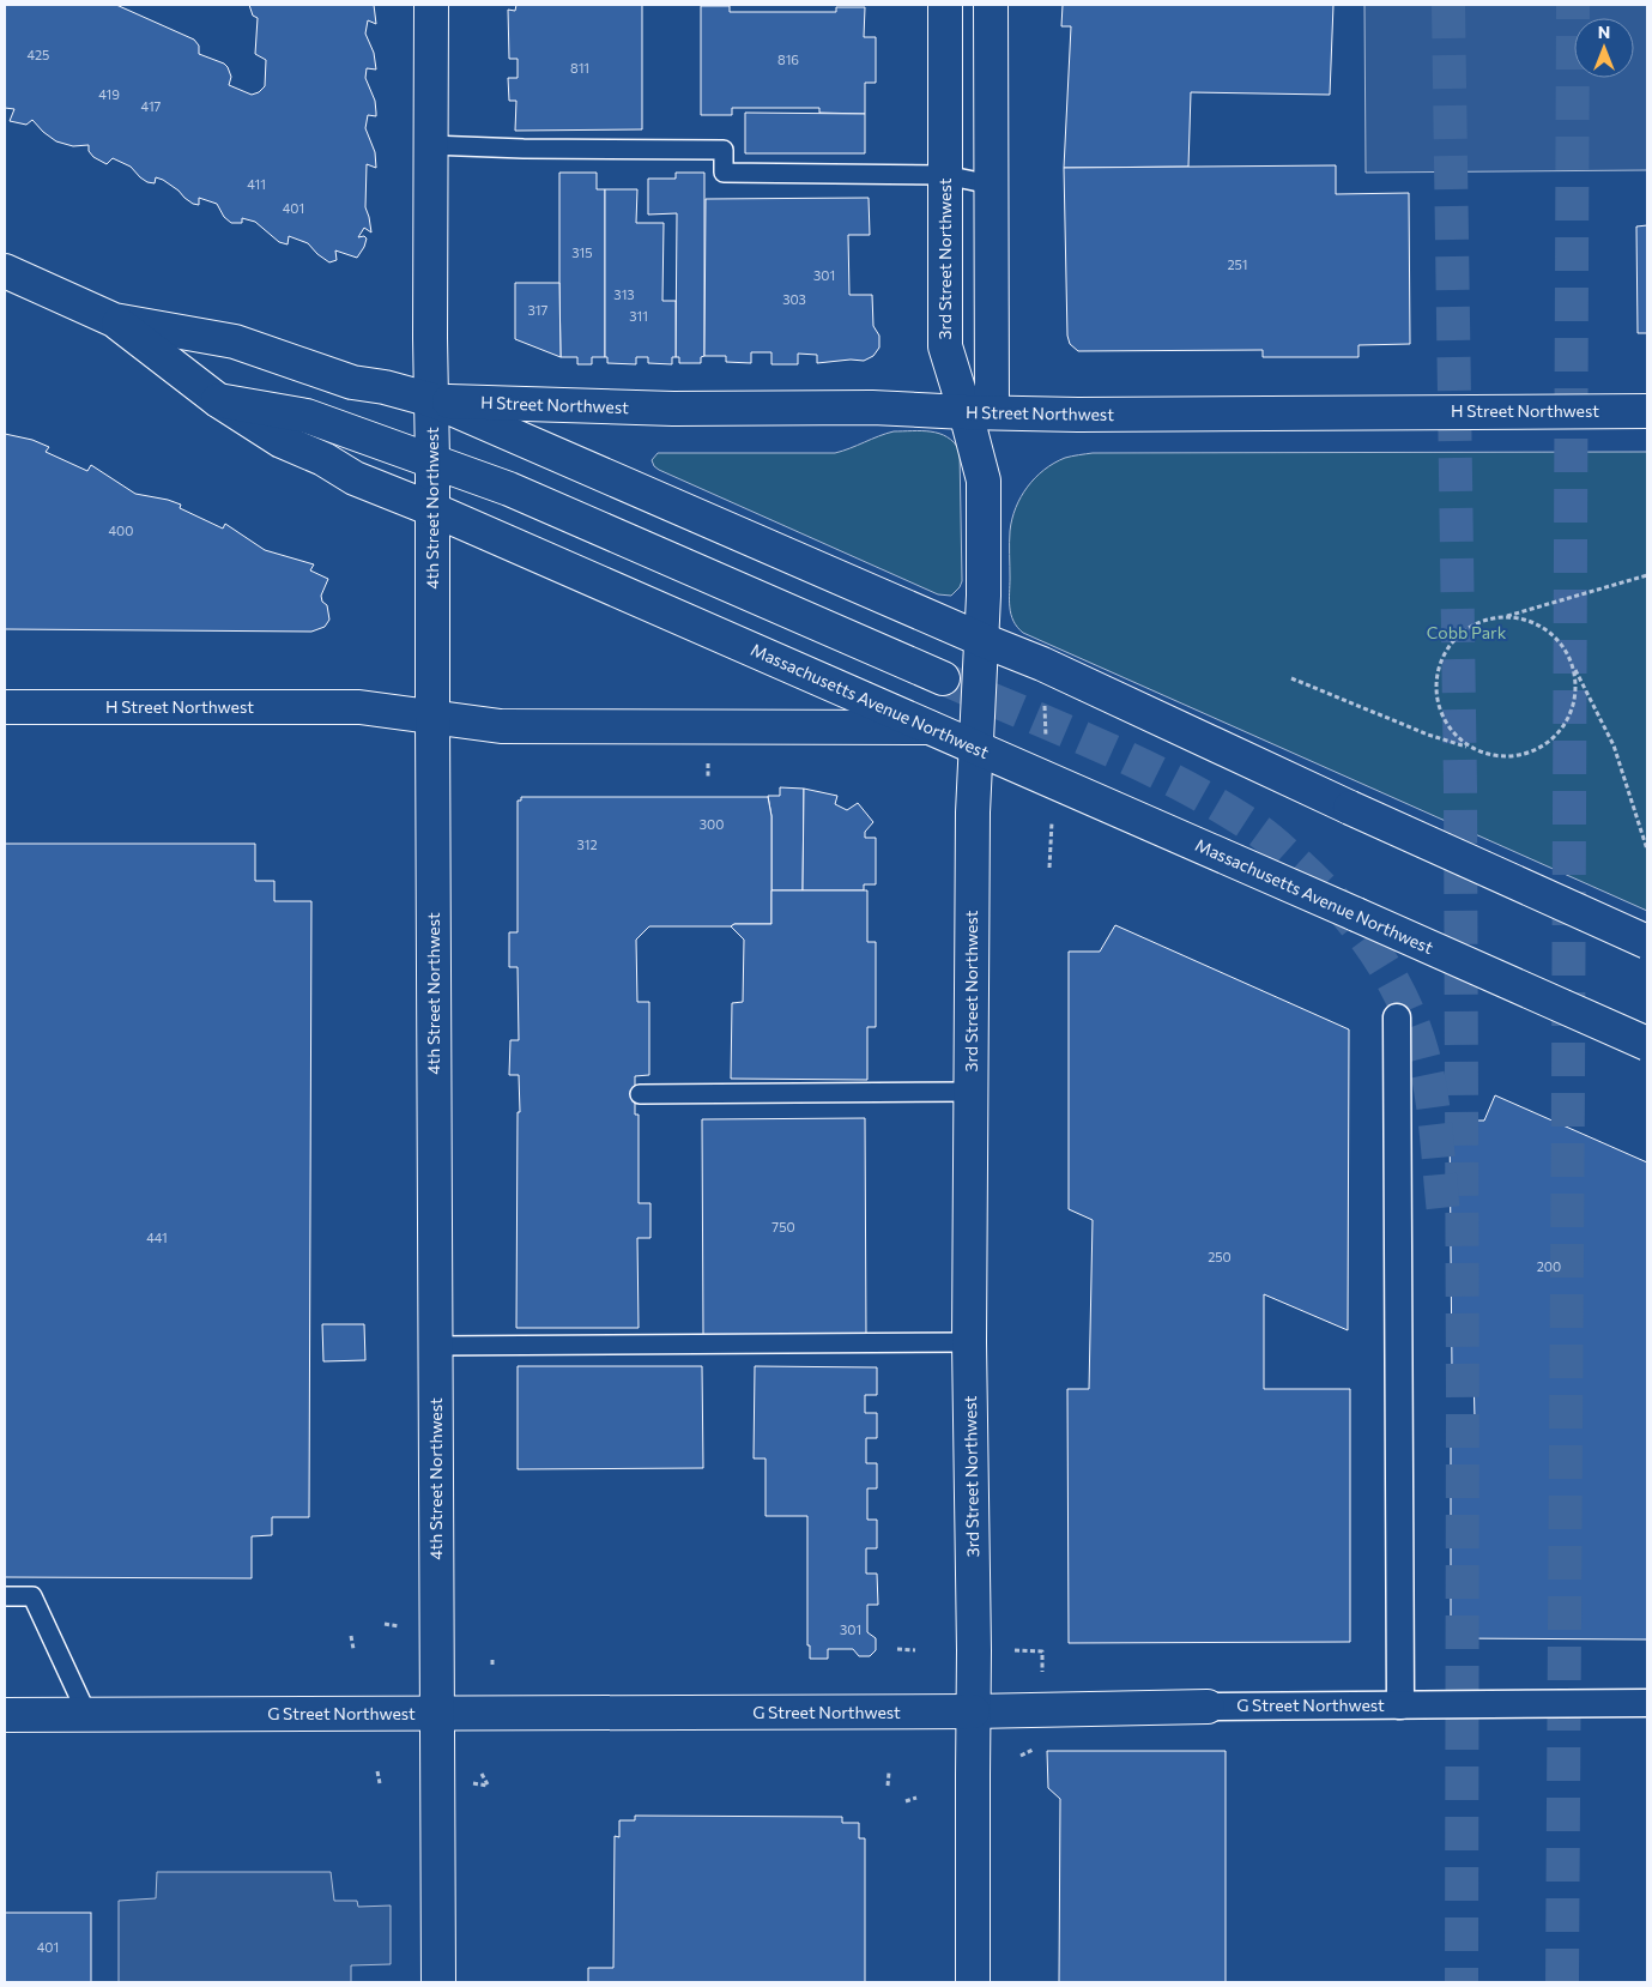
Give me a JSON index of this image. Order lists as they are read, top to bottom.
{
  "streets": {
    "main road": [
      "3rd Street Northwest",
      "H Street Northwest",
      "4th Street Northwest",
      "Massachusetts Avenue Northwest",
      "G Street Northwest"
    ]
  },
  "crossings": [
    ["3rd Street Northwest", "H Street Northwest"],
    ["3rd Street Northwest", "Massachusetts Avenue Northwest"],
    ["3rd Street Northwest", "G Street Northwest"],
    ["H Street Northwest", "4th Street Northwest"],
    ["H Street Northwest", "Massachusetts Avenue Northwest"],
    ["4th Street Northwest", "Massachusetts Avenue Northwest"],
    ["4th Street Northwest", "G Street Northwest"]
  ],
  "parks": ["Cobb Park"],
  "house_numbers": [
    "425",
    "816",
    "811",
    "419",
    "417",
    "411",
    "401",
    "315",
    "251",
    "301",
    "313",
    "303",
    "317",
    "311",
    "400",
    "300",
    "312",
    "750",
    "441",
    "250",
    "200",
    "301",
    "401"
  ],
  "north": "top"
}
